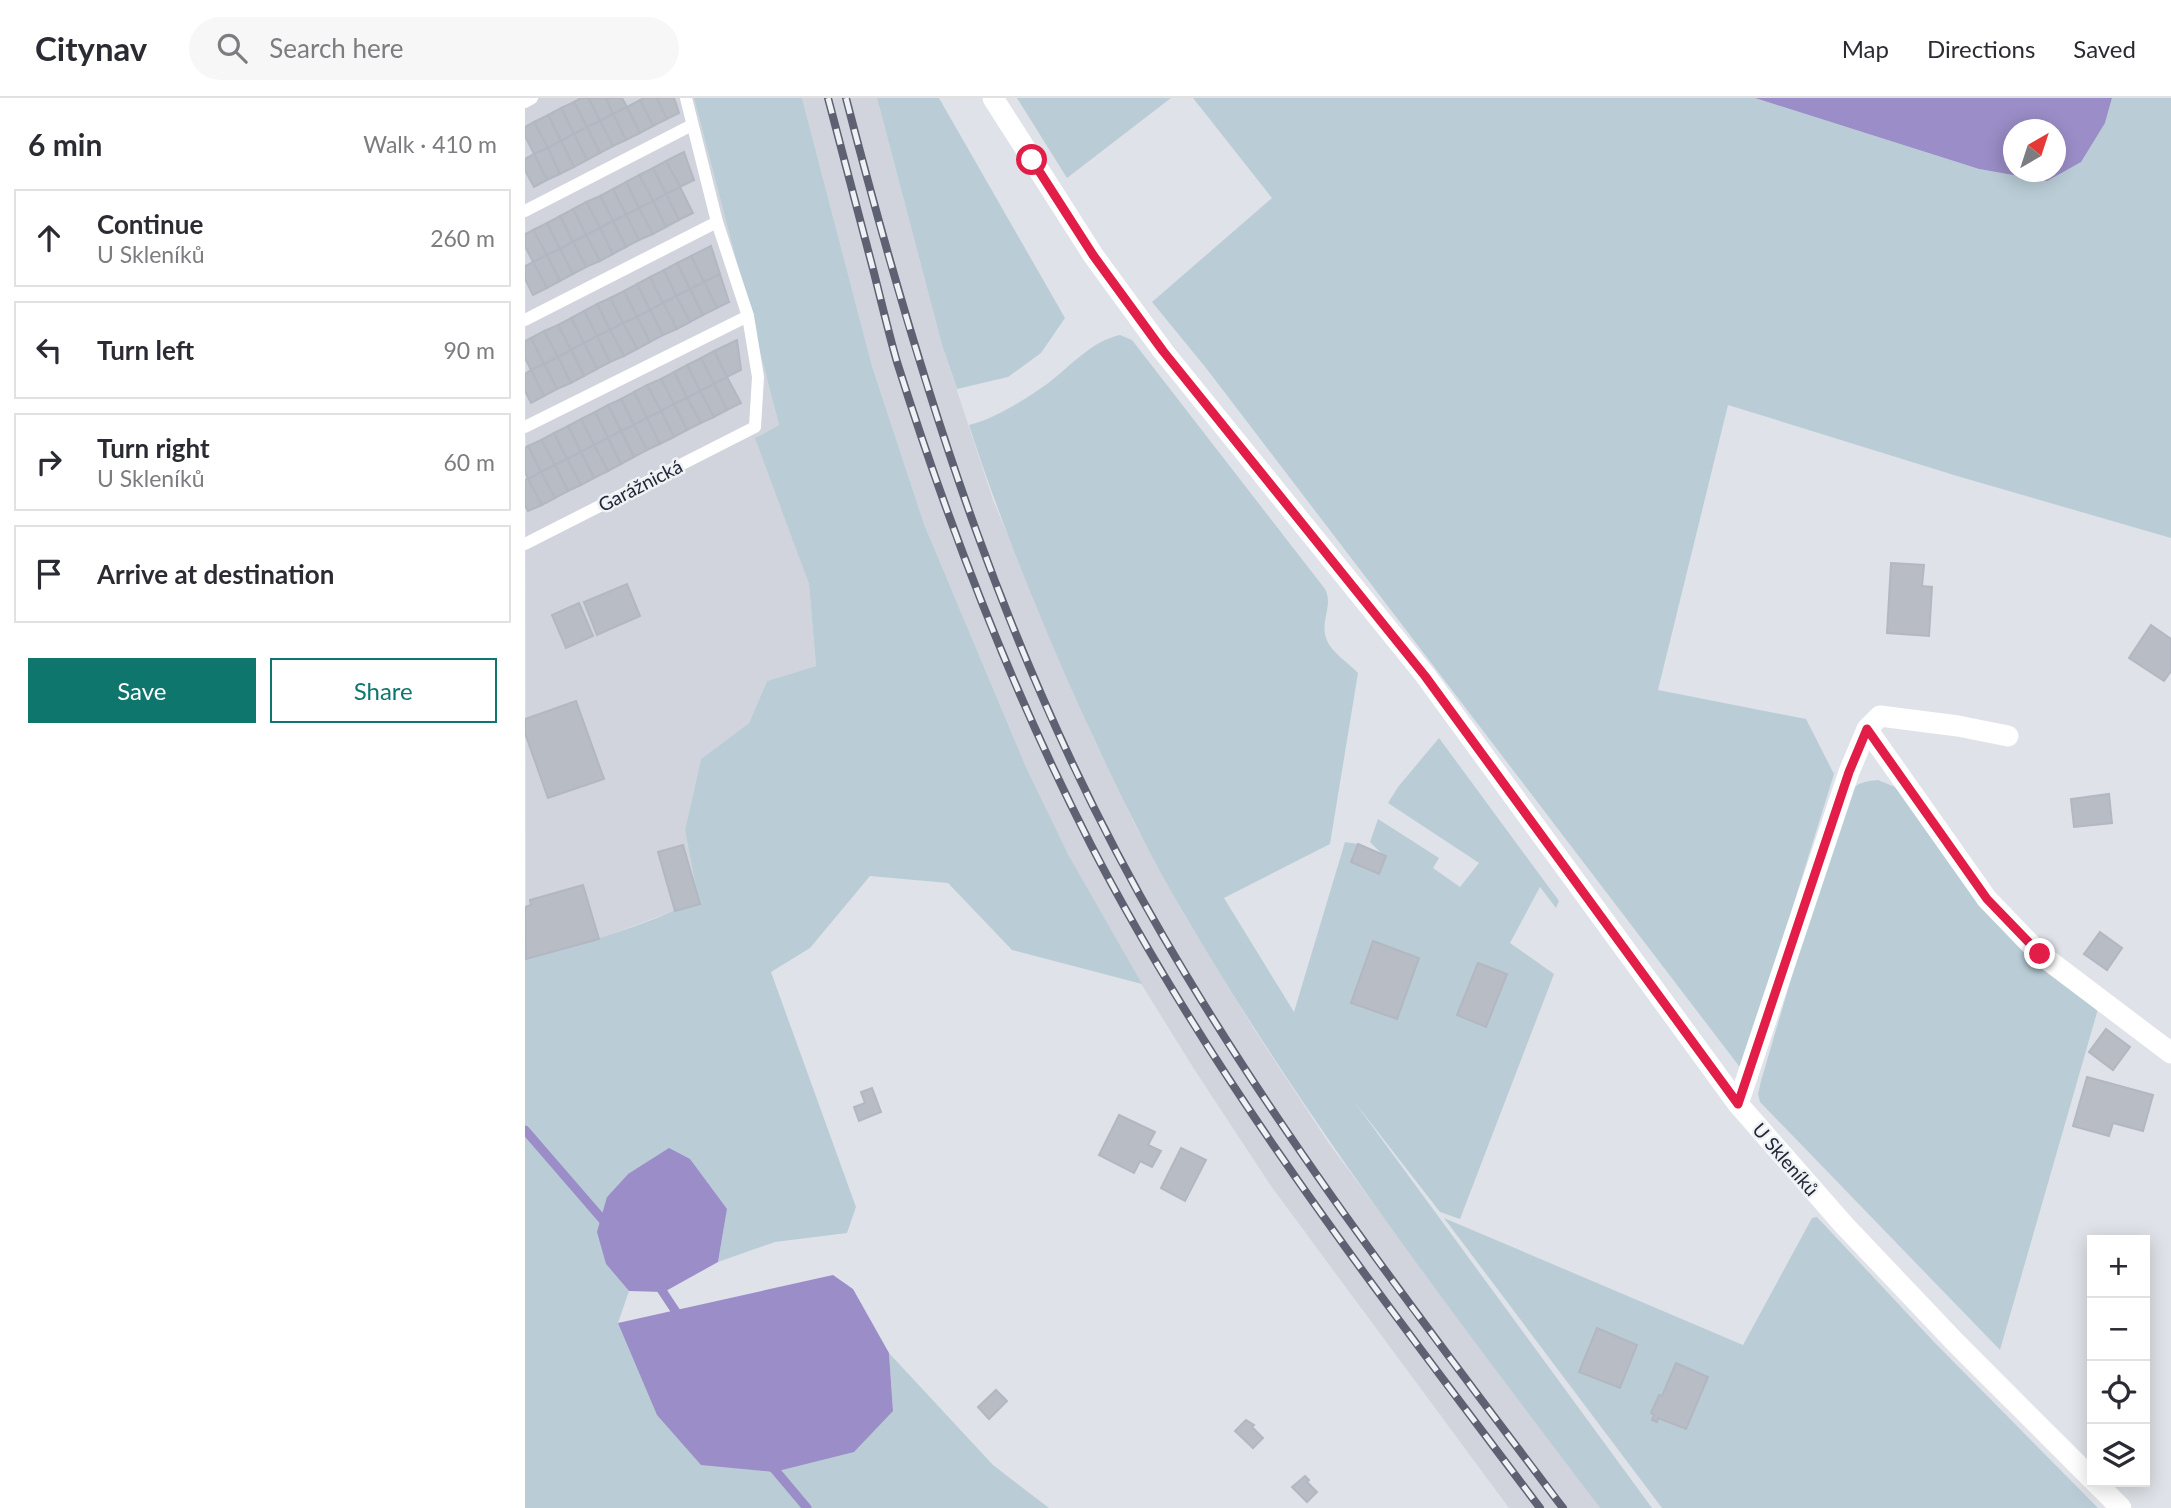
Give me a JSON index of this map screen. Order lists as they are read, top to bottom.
{
  "streets": {
    "street": ["U Skleníků"],
    "lane": ["Garážnická"]
  },
  "north": "top right",
  "page": {
    "header": "Citynav",
    "search": "Search here",
    "nav": ["Map", "Directions", "Saved"],
    "heading": ["6 min", "Walk · 410 m"],
    "list": [
      ["Continue", "U Skleníků", "260 m"],
      ["Turn left", "90 m"],
      ["Turn right", "U Skleníků", "60 m"],
      "Arrive at destination"
    ],
    "buttons": ["Save", "Share"],
    "map_buttons": ["+", "−"]
  }
}
